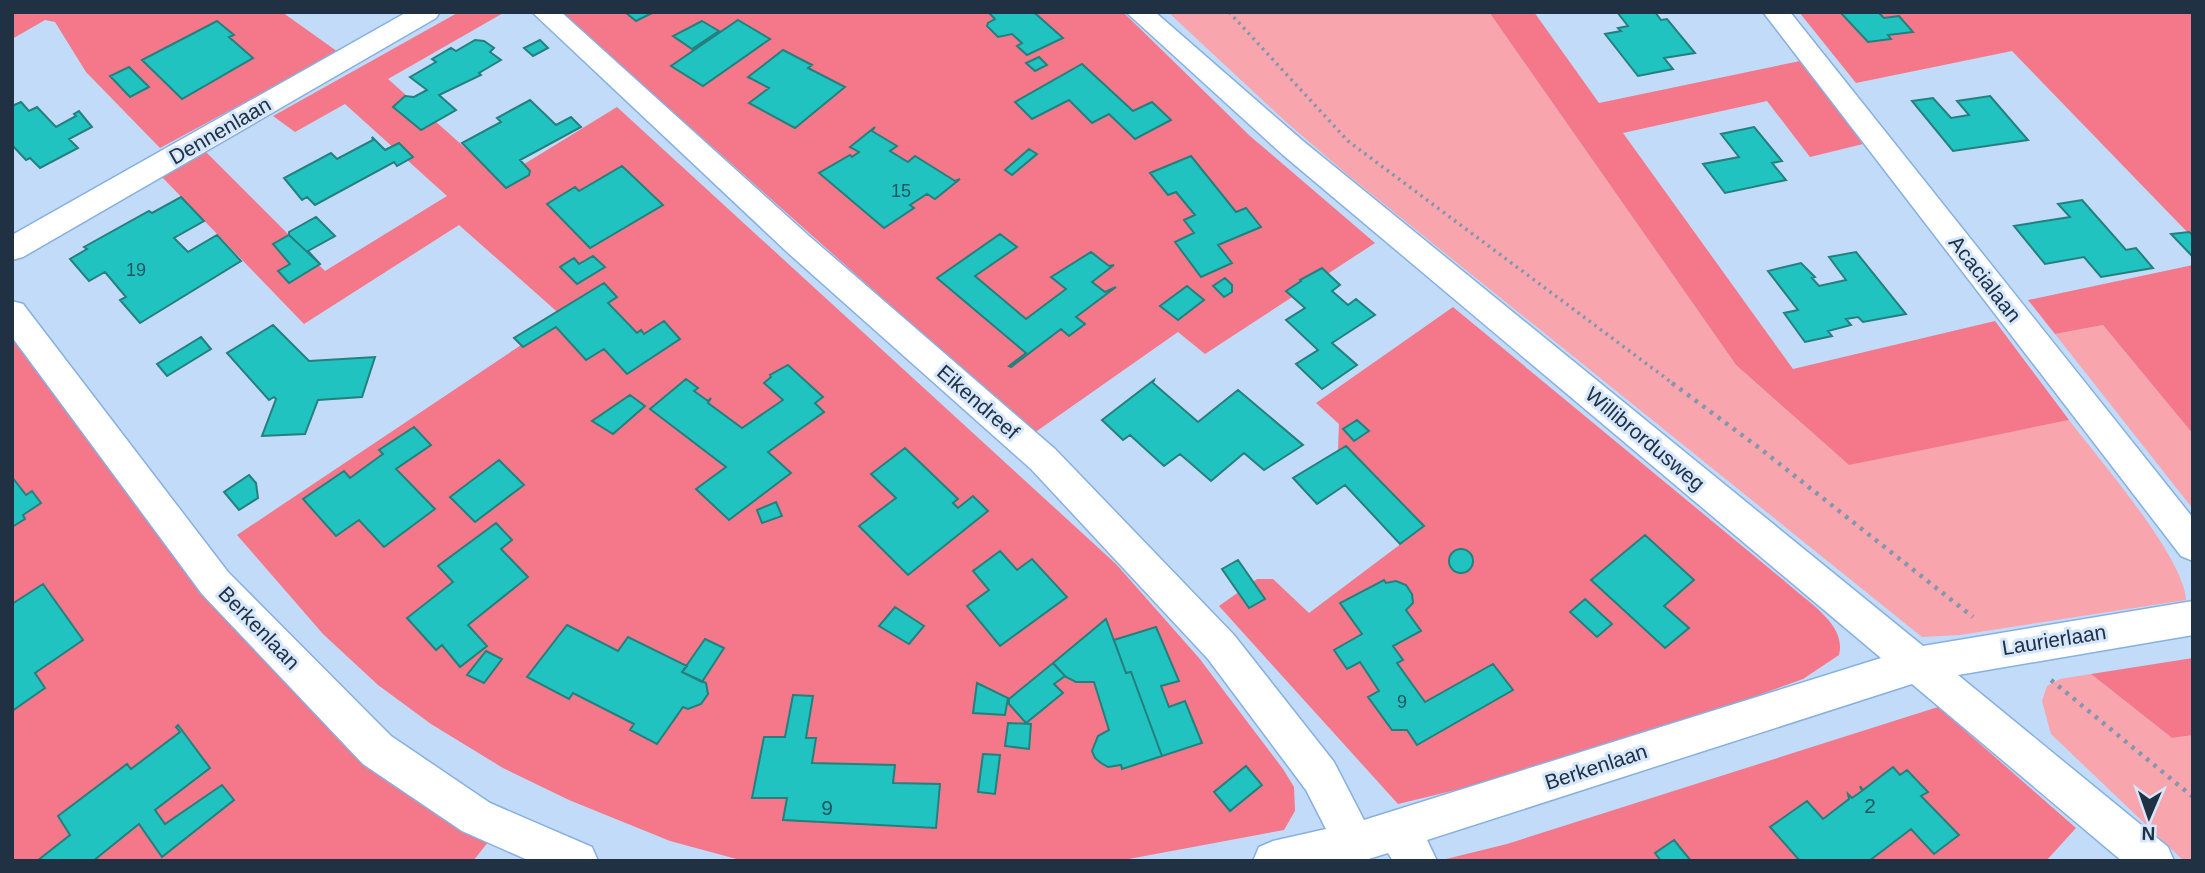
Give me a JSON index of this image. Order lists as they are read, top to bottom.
{
  "streets": {
    "street": [
      "Dennenlaan",
      "Acacialaan",
      "Eikendreef",
      "Willibrordusweg",
      "Berkenlaan",
      "Laurierlaan"
    ]
  },
  "crossings": [
    ["Eikendreef", "Berkenlaan"],
    ["Willibrordusweg", "Berkenlaan"],
    ["Willibrordusweg", "Laurierlaan"],
    ["Berkenlaan", "Laurierlaan"]
  ],
  "house_numbers": [
    "15",
    "19",
    "9",
    "2",
    "9"
  ],
  "north": "bottom"
}
